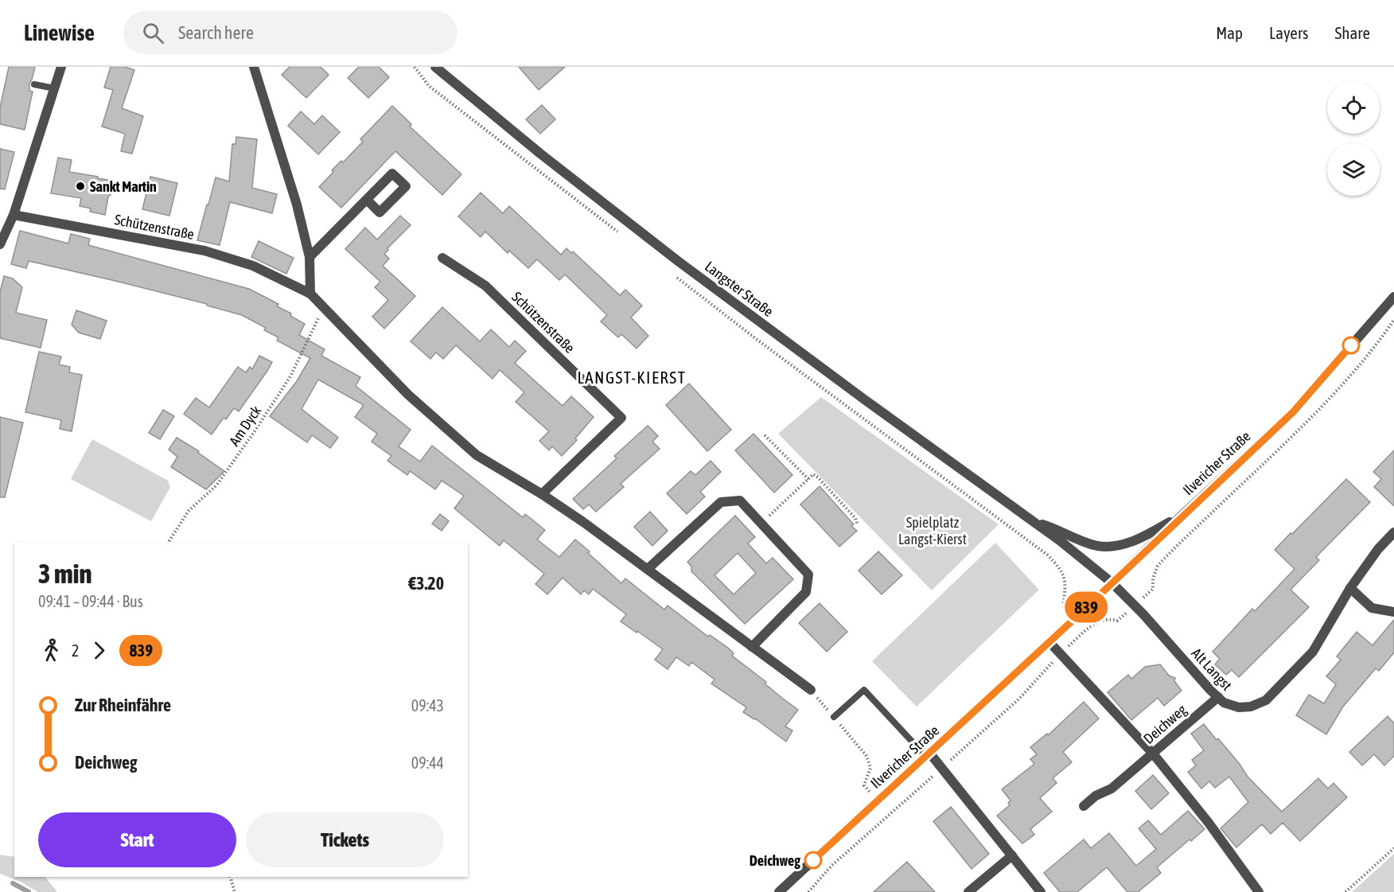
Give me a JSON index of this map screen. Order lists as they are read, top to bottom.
{
  "streets": {
    "street": [
      "Schützenstraße",
      "Langster Straße",
      "Ilvericher Straße",
      "Alt Langst",
      "Deichweg"
    ],
    "path": ["Am Dyck"]
  },
  "crossings": [
    ["Schützenstraße", "Am Dyck"],
    ["Langster Straße", "Ilvericher Straße"],
    ["Langster Straße", "Alt Langst"],
    ["Ilvericher Straße", "Alt Langst"],
    ["Alt Langst", "Deichweg"]
  ],
  "districts": ["LANGST-KIERST"],
  "parks": ["Spielplatz Langst-Kierst"],
  "places": ["Sankt Martin", "Deichweg"],
  "lines": ["bus line 839"],
  "page": {
    "header": "Linewise",
    "search": "Search here",
    "nav": ["Map", "Layers", "Share"],
    "on_map": "839",
    "heading": ["3 min", "09:41 – 09:44 · Bus", "€3.20"],
    "legs": ["2", "839"],
    "list": [
      {
        "name": "Zur Rheinfähre",
        "value": "09:43"
      },
      {
        "name": "Deichweg",
        "value": "09:44"
      }
    ],
    "buttons": ["Start", "Tickets"]
  }
}
